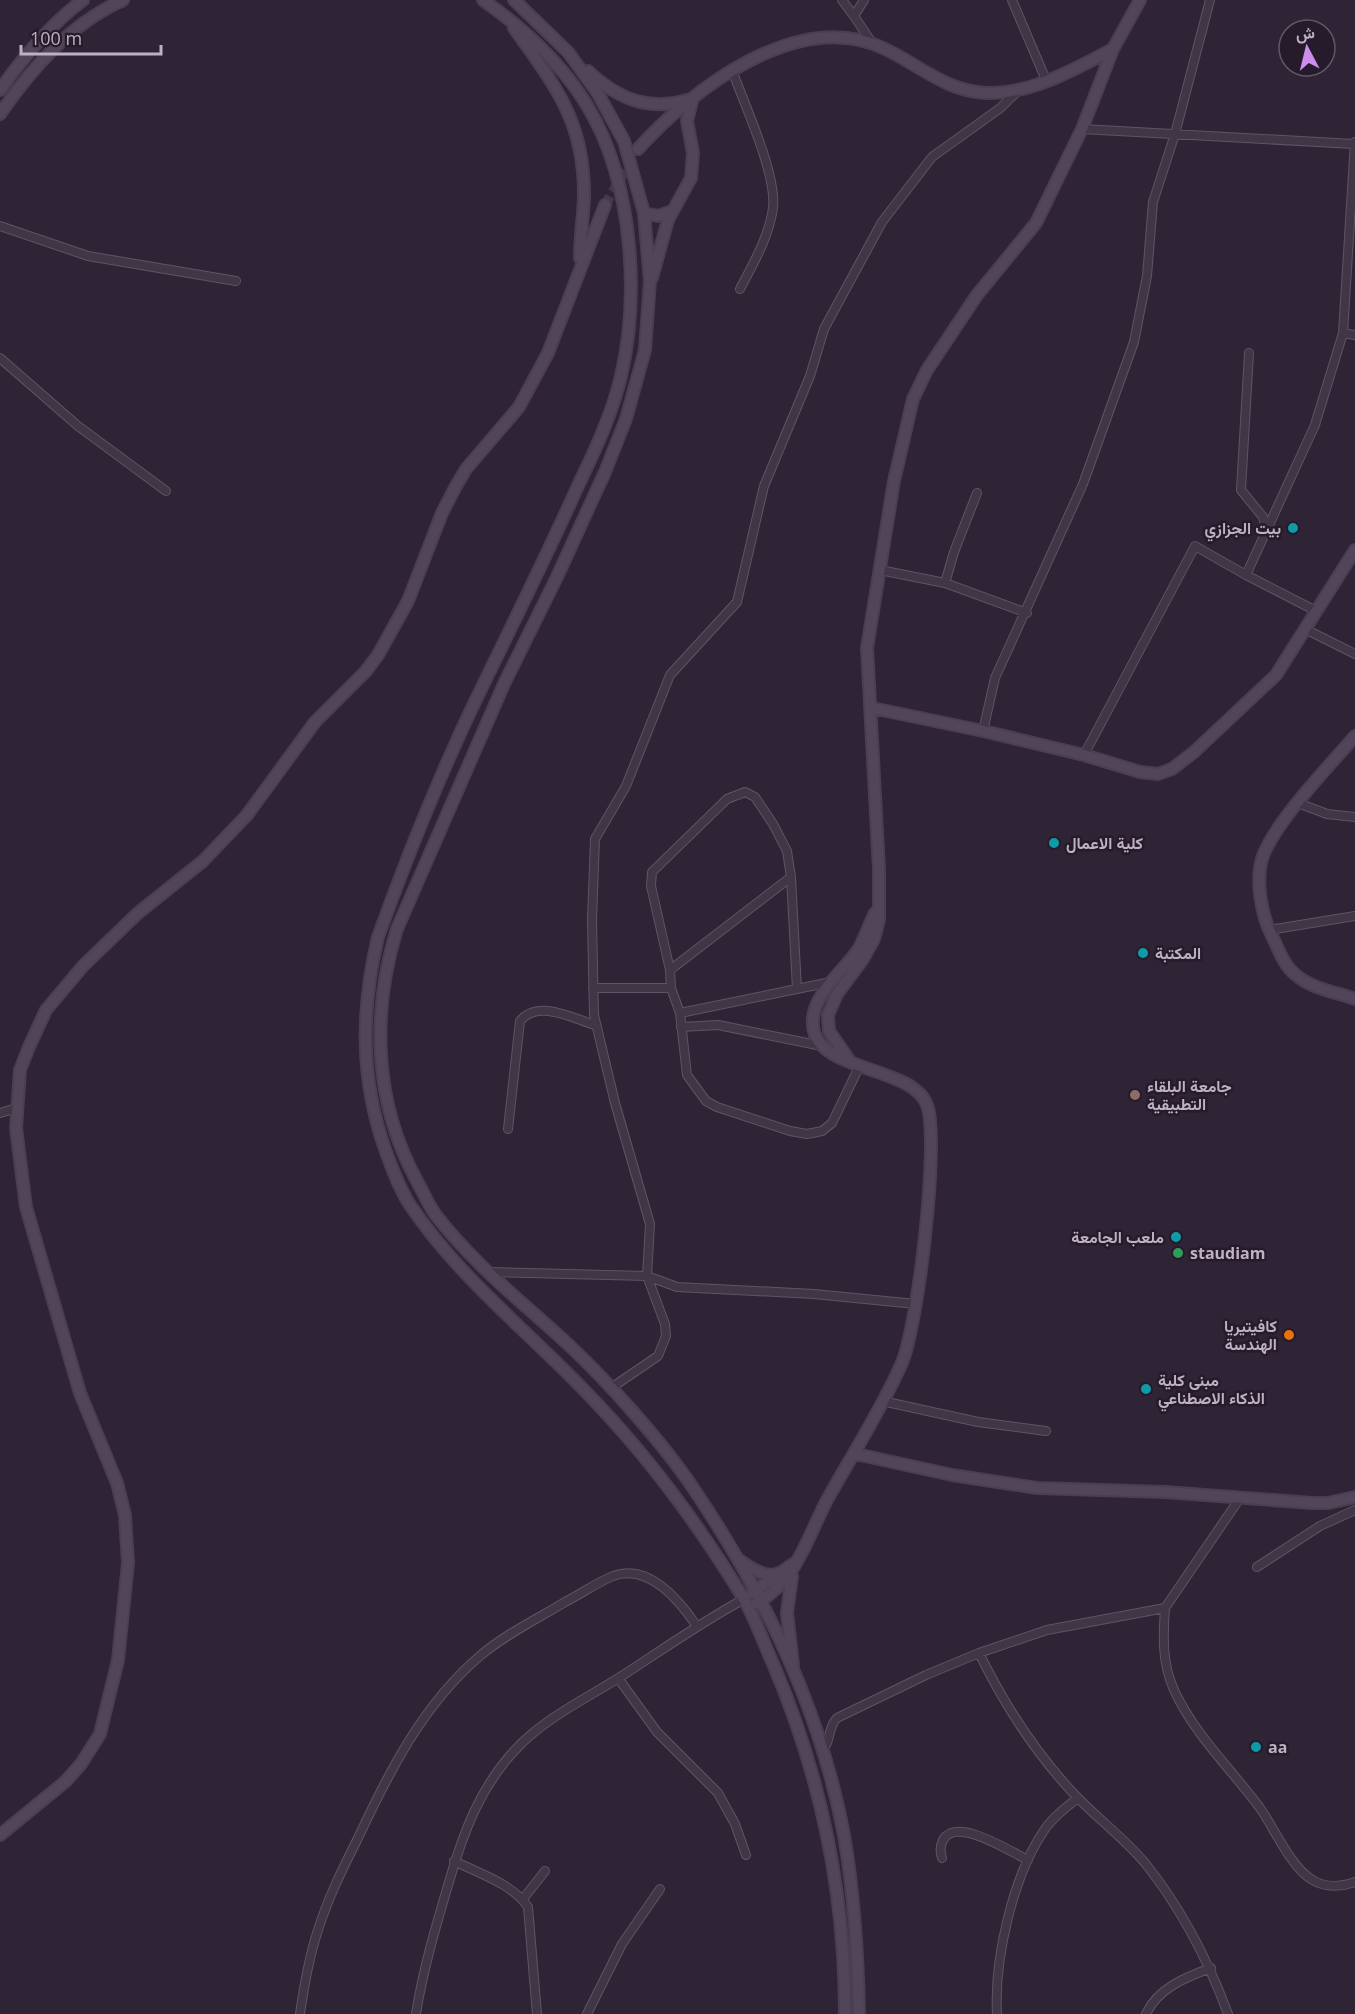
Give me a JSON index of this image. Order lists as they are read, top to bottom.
{
  "places": [
    "بيت الجزازي",
    "كلية الاعمال",
    "المكتبة",
    "جامعة البلقاء التطبيقية",
    "ملعب الجامعة",
    "staudiam",
    "كافيتيريا الهندسة",
    "مبنى كلية الذكاء الاصطناعي",
    "aa"
  ],
  "scale_bar": "100 m",
  "north": "top"
}
